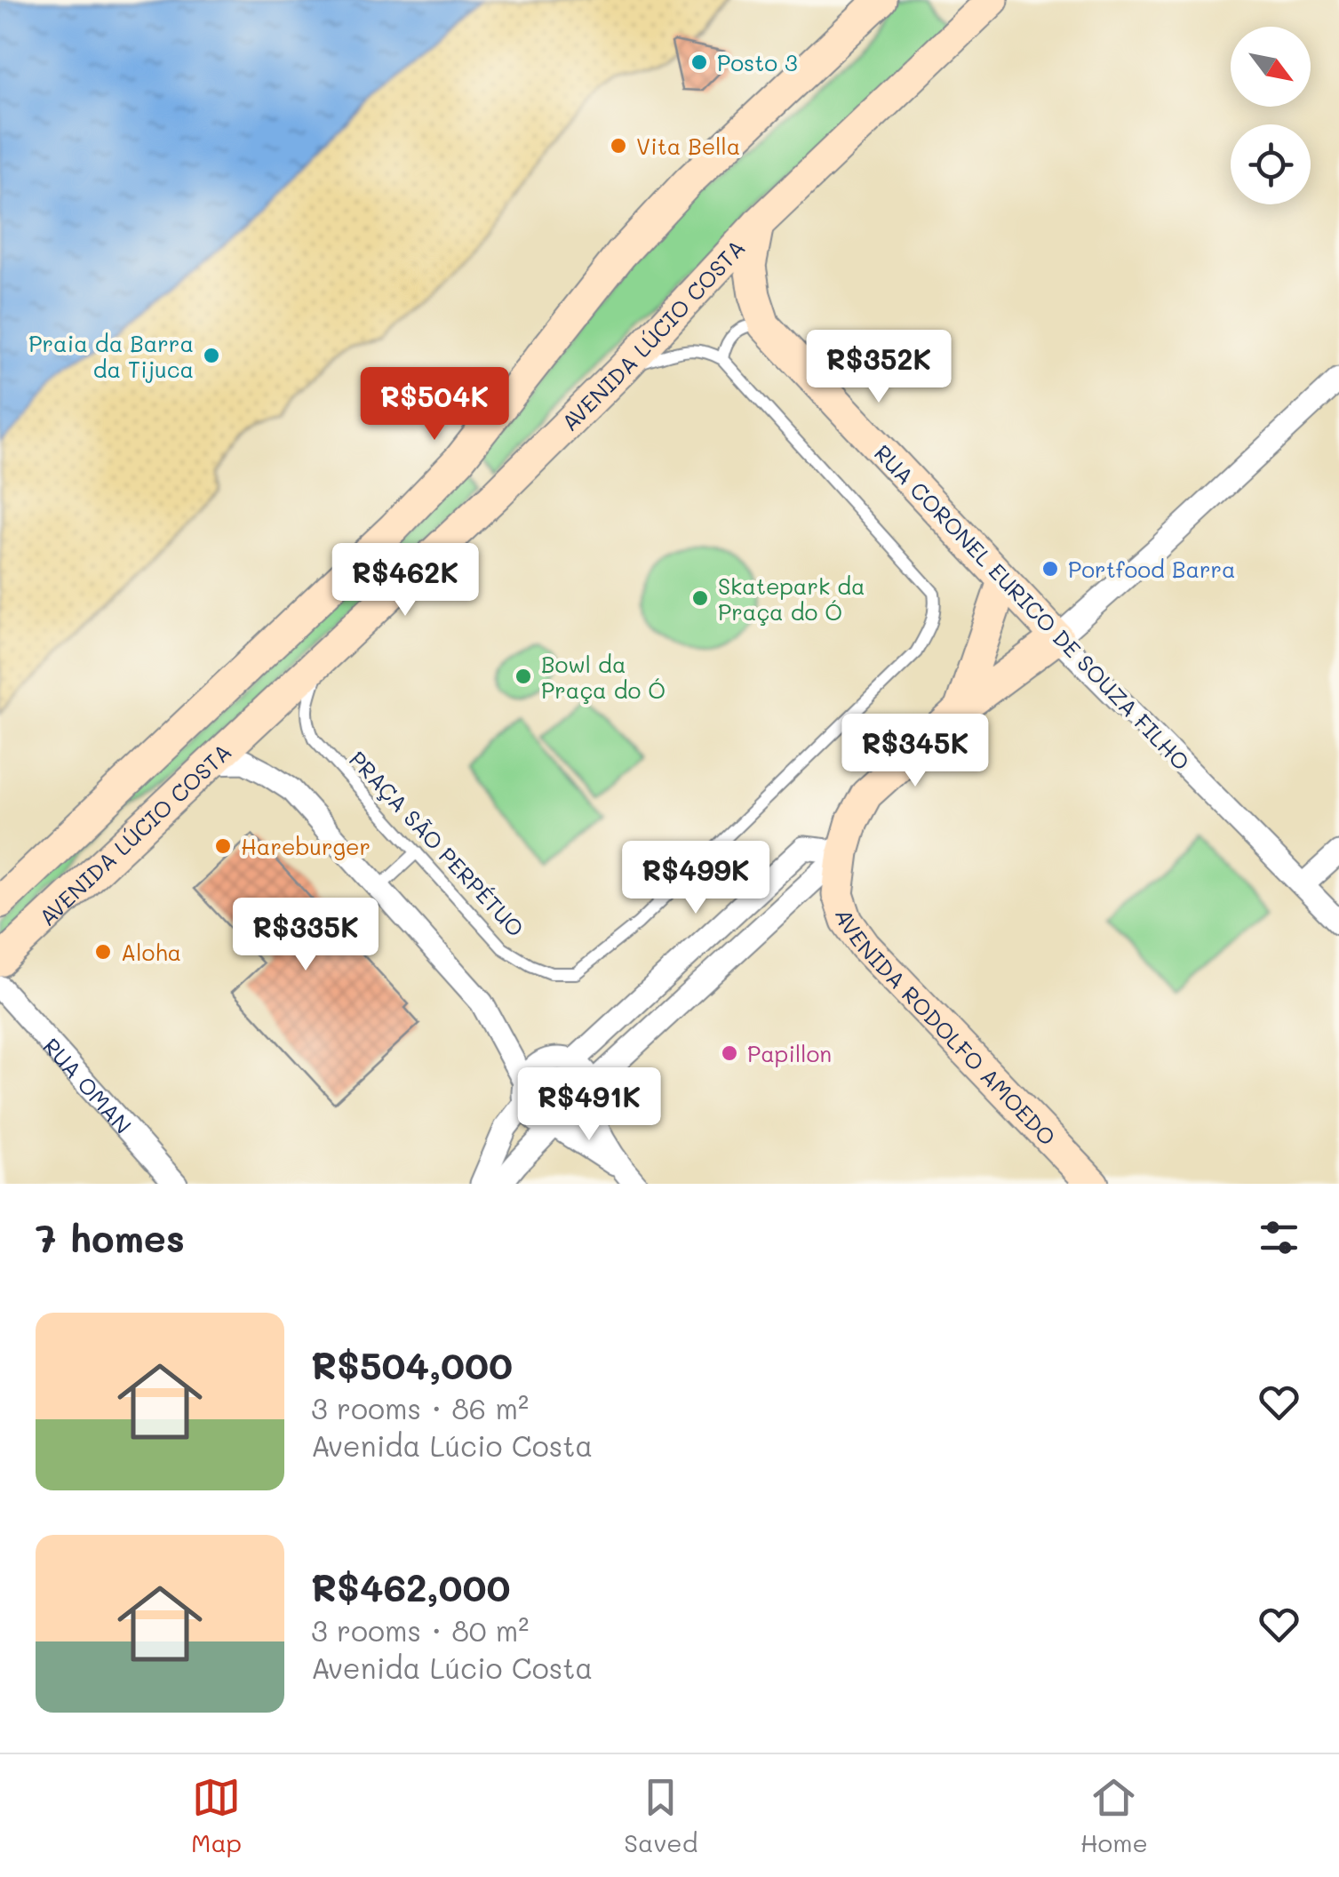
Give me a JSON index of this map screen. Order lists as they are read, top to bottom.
{
  "streets": {
    "main road": ["AVENIDA LÚCIO COSTA", "RUA CORONEL EURICO DE SOUZA FILHO", "AVENIDA RODOLFO AMOEDO"],
    "street": ["RUA OMAN"],
    "lane": ["PRAÇA SÃO PERPÉTUO"]
  },
  "crossings": [
    ["AVENIDA LÚCIO COSTA", "RUA CORONEL EURICO DE SOUZA FILHO"],
    ["AVENIDA LÚCIO COSTA", "PRAÇA SÃO PERPÉTUO"],
    ["RUA CORONEL EURICO DE SOUZA FILHO", "AVENIDA RODOLFO AMOEDO"]
  ],
  "places": [
    "Posto 3",
    "Vita Bella",
    "Praia da Barra da Tijuca",
    "Portfood Barra",
    "Skatepark da Praça do Ó",
    "Bowl da Praça do Ó",
    "Hareburger",
    "Aloha",
    "Papillon"
  ],
  "north": "bottom right",
  "page": {
    "price": [
      "R$352K",
      "R$504K",
      "R$462K",
      "R$345K",
      "R$499K",
      "R$335K",
      "R$491K"
    ],
    "heading": "7 homes",
    "list": [
      {
        "name": "R$504,000",
        "note": "3 rooms · 86 m² · Avenida Lúcio Costa"
      },
      {
        "name": "R$462,000",
        "note": "3 rooms · 80 m² · Avenida Lúcio Costa"
      }
    ],
    "tabs": ["Map", "Saved", "Home"]
  }
}
